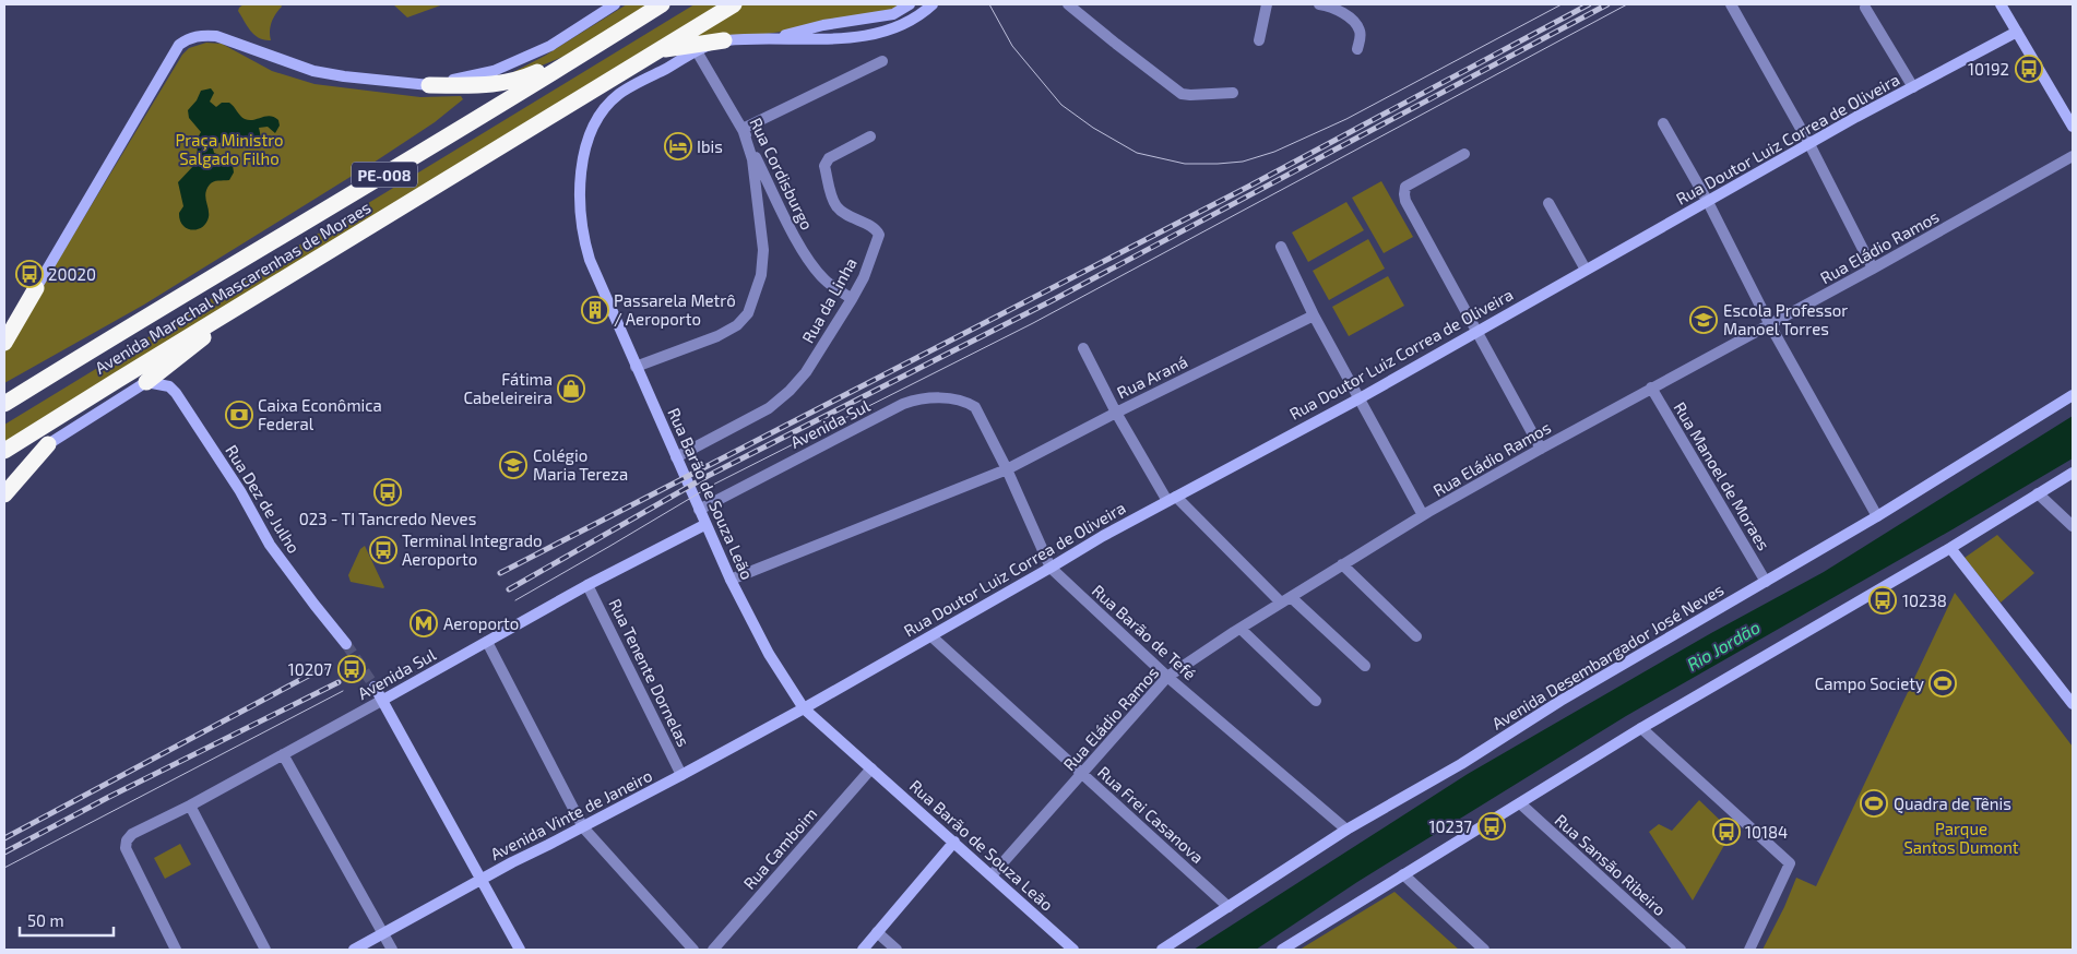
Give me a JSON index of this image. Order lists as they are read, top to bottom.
{
  "streets": {
    "highway": ["PE-008", "Avenida Marechal Mascarenhas de Moraes"],
    "main road": [
      "Rua Doutor Luiz Correa de Oliveira",
      "Avenida Sul",
      "Rua Barão de Souza Leão",
      "Rua Dez de Julho",
      "Avenida Desembargador José Neves",
      "Avenida Vinte de Janeiro"
    ],
    "street": [
      "Rua Cordisburgo",
      "Rua Eládio Ramos",
      "Rua da Linha",
      "Rua Araná",
      "Rua Manoel de Moraes",
      "Rua Barão de Tefé",
      "Rua Tenente Dornelas",
      "Rua Frei Casanova",
      "Rua Camboim",
      "Rua Sansão Ribeiro"
    ]
  },
  "crossings": [
    ["Rua Doutor Luiz Correa de Oliveira", "Rua Barão de Souza Leão"],
    ["Rua Doutor Luiz Correa de Oliveira", "Rua Barão de Tefé"],
    ["Rua Doutor Luiz Correa de Oliveira", "Avenida Vinte de Janeiro"],
    ["Rua Doutor Luiz Correa de Oliveira", "Rua Frei Casanova"],
    ["Rua Cordisburgo", "Rua da Linha"],
    ["Rua Cordisburgo", "Rua Barão de Souza Leão"],
    ["Rua Eládio Ramos", "Rua Manoel de Moraes"],
    ["Rua Eládio Ramos", "Rua Barão de Souza Leão"],
    ["Rua Eládio Ramos", "Rua Barão de Tefé"],
    ["Rua Eládio Ramos", "Rua Frei Casanova"],
    ["Rua da Linha", "Rua Barão de Souza Leão"],
    ["Rua Araná", "Rua Barão de Souza Leão"],
    ["Rua Araná", "Rua Barão de Tefé"],
    ["Avenida Sul", "Rua Barão de Souza Leão"],
    ["Avenida Sul", "Rua Barão de Tefé"],
    ["Avenida Sul", "Rua Tenente Dornelas"],
    ["Rua Manoel de Moraes", "Avenida Desembargador José Neves"],
    ["Rua Barão de Souza Leão", "Avenida Vinte de Janeiro"],
    ["Rua Barão de Souza Leão", "Rua Camboim"],
    ["Rua Barão de Tefé", "Avenida Desembargador José Neves"],
    ["Avenida Desembargador José Neves", "Rua Frei Casanova"],
    ["Rua Tenente Dornelas", "Avenida Vinte de Janeiro"]
  ],
  "water": ["Rio Jordão"],
  "parks": ["Praça Ministro Salgado Filho", "Parque Santos Dumont"],
  "places": {
    "bus stop": [
      "10192",
      "20020",
      "023 - TI Tancredo Neves",
      "Terminal Integrado Aeroporto",
      "10238",
      "10207",
      "10237",
      "10184"
    ],
    "hotel": ["Ibis"],
    "building": ["Passarela Metrô / Aeroporto"],
    "school or university": ["Escola Professor Manoel Torres", "Colégio Maria Tereza"],
    "shop": ["Fátima Cabeleireira"],
    "bank": ["Caixa Econômica Federal"],
    "metro station": ["Aeroporto"],
    "sports": ["Campo Society", "Quadra de Tênis"]
  },
  "scale_bar": "50 m"
}
